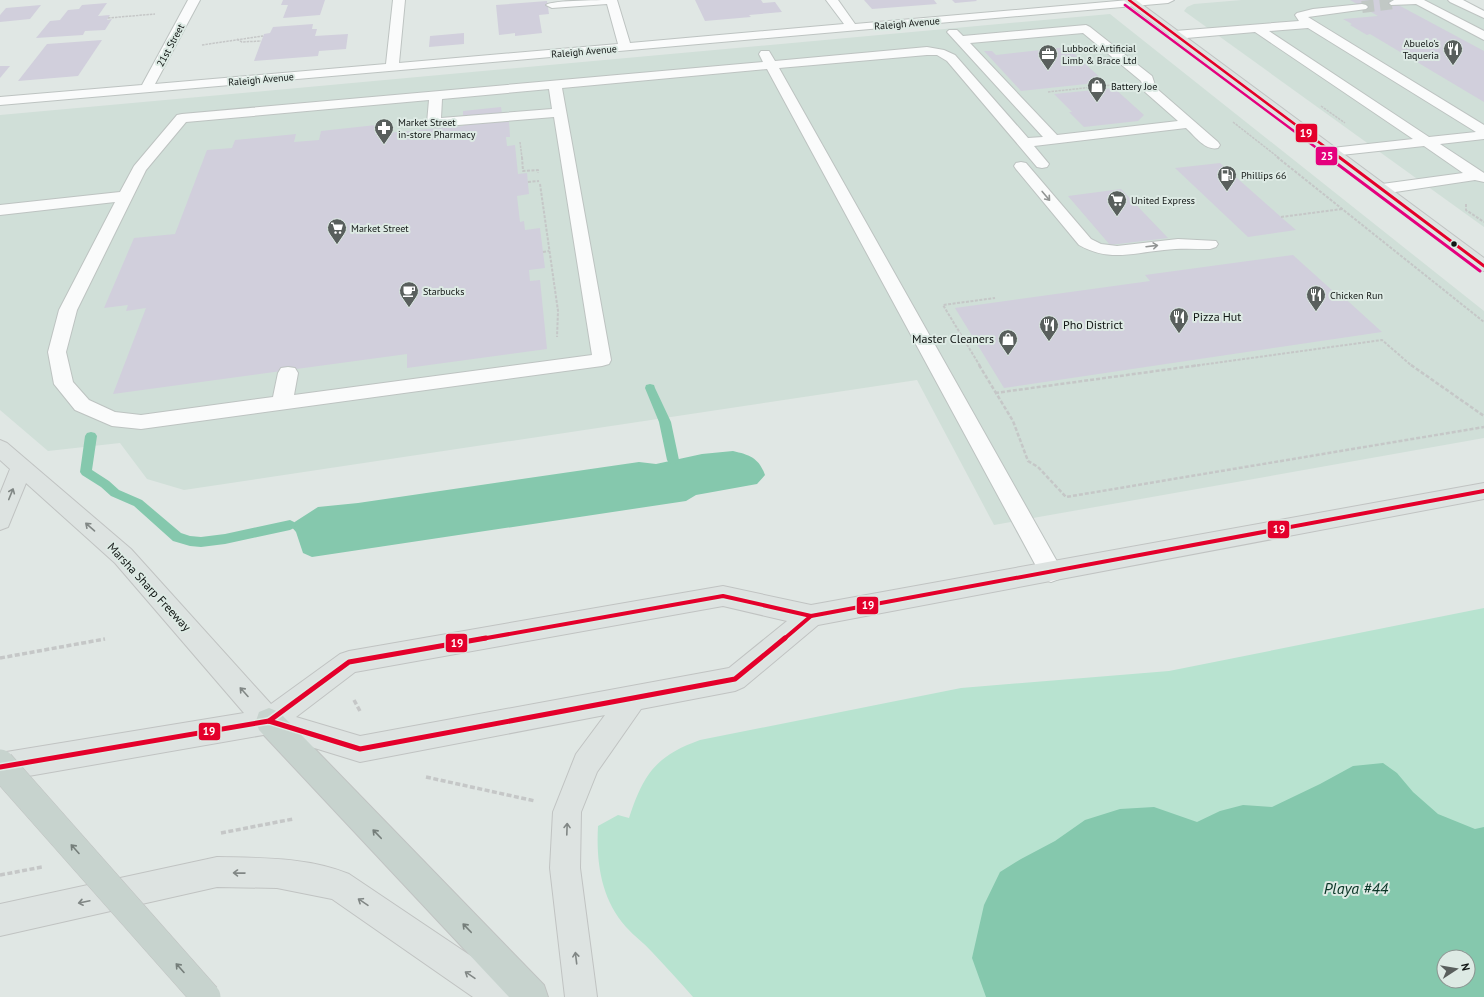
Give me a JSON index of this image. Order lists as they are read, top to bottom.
{
  "streets": {
    "main road": ["Marsha Sharp Freeway"],
    "street": ["Raleigh Avenue", "21st Street"]
  },
  "crossings": [
    ["Raleigh Avenue", "21st Street"]
  ],
  "one_way": ["Marsha Sharp Freeway"],
  "water": ["Playa #44"],
  "places": {
    "restaurant": [
      "Abuelo's Taqueria",
      "Chicken Run",
      "Pizza Hut",
      "Pho District"
    ],
    "office": ["Lubbock Artificial Limb & Brace Ltd"],
    "shop": ["Battery Joe", "Master Cleaners"],
    "pharmacy": ["Market Street in-store Pharmacy"],
    "fuel station": ["Phillips 66"],
    "supermarket": ["United Express", "Market Street"],
    "cafe": ["Starbucks"]
  },
  "lines": ["transit line 19", "transit line 25"],
  "north": "right"
}
